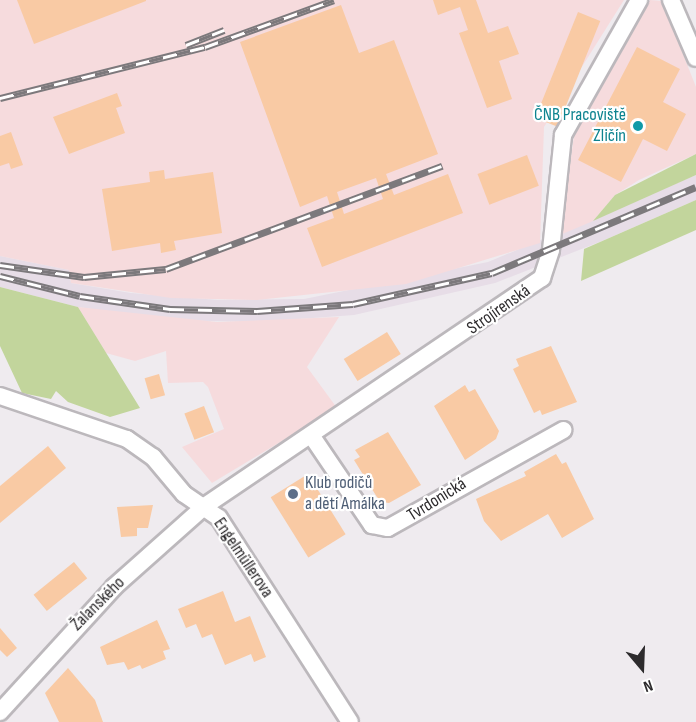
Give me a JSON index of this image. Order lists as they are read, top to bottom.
{
  "streets": {
    "street": [
      "Strojírenská",
      "Tvrdonická",
      "Engelmüllerova",
      "Žalanského"
    ]
  },
  "crossings": [
    ["Strojírenská", "Tvrdonická"],
    ["Strojírenská", "Engelmüllerova"],
    ["Strojírenská", "Žalanského"],
    ["Engelmüllerova", "Žalanského"]
  ],
  "places": ["ČNB Pracoviště Zličín", "Klub rodičů a dětí Amálka"],
  "north": "bottom"
}
